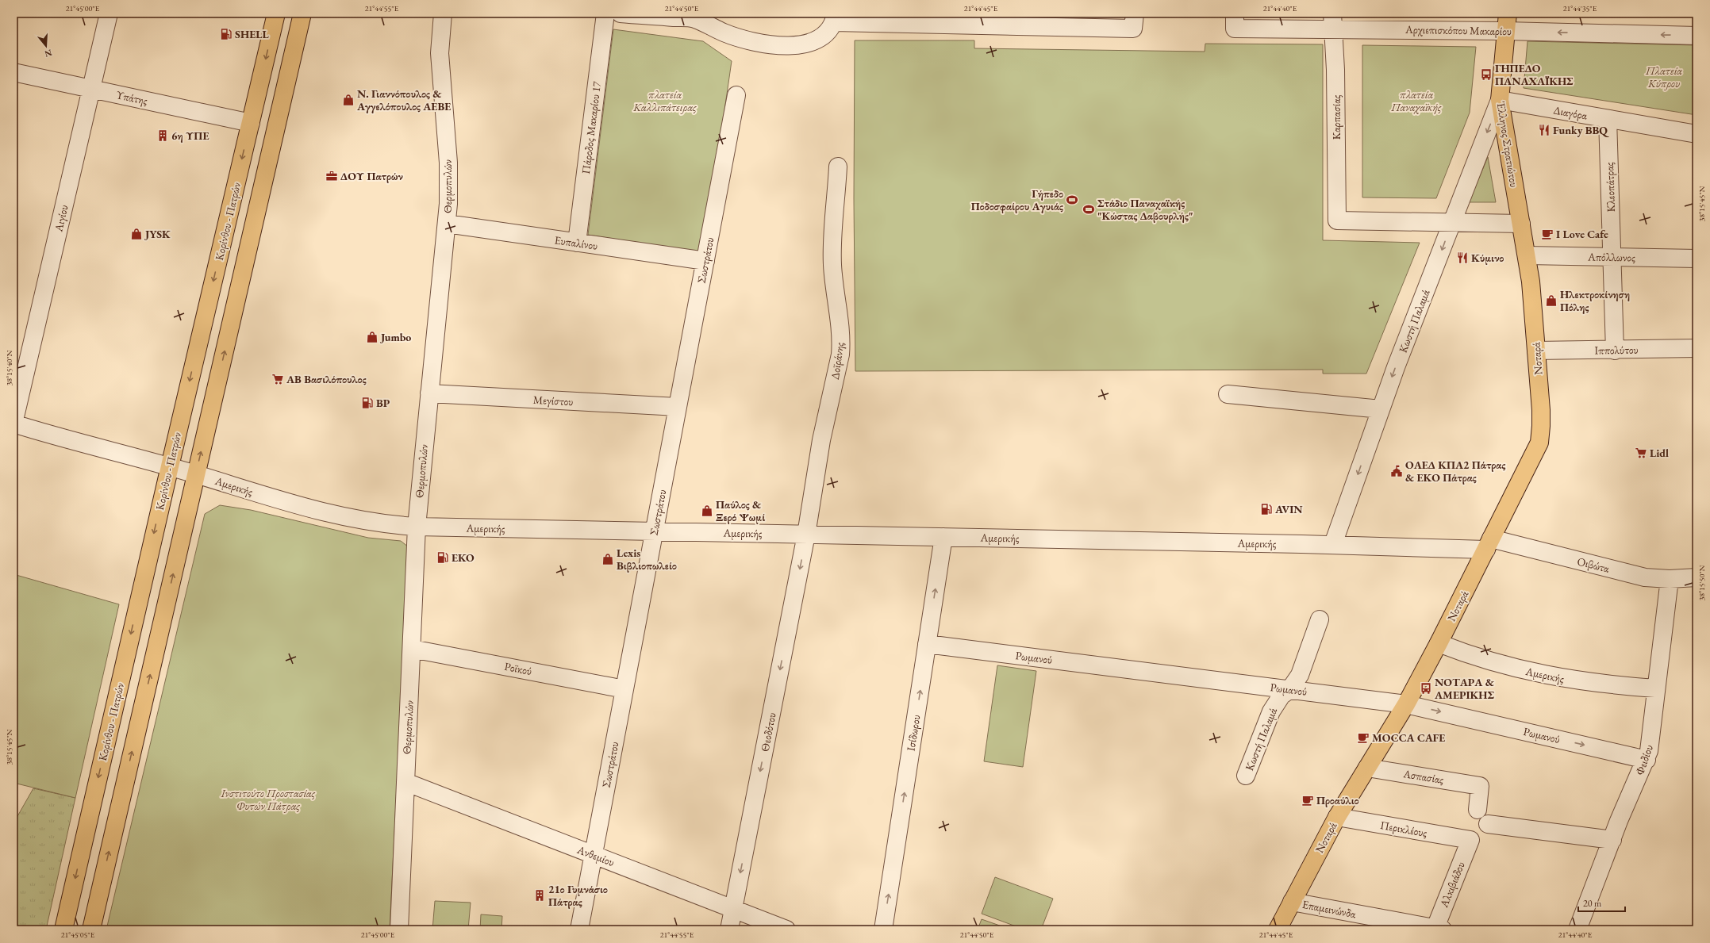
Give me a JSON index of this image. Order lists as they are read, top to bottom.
{
  "streets": {
    "main road": ["Έλληνος Στρατιώτου", "Κορίνθου - Πατρών", "Νοταρά"],
    "street": [
      "Αρχιεπισκόπου Μακαρίου",
      "Υπάτης",
      "Διαγόρα",
      "Καρπασίας",
      "Πάροδος Μακαρίου 17",
      "Θερμοπυλών",
      "Κλεοπάτρας",
      "Αιγίου",
      "Ευπαλίνου",
      "Απόλλωνος",
      "Σωστράτου",
      "Κωστή Παλαμά",
      "Ιππολύτου",
      "Δοϊράνης",
      "Μεγίστου",
      "Αμερικής",
      "Οιβώτα",
      "Ρωμανού",
      "Ροϊκού",
      "Θεοδότου",
      "Ισίδωρου",
      "Φειδίου",
      "Ασπασίας",
      "Περικλέους",
      "Ανθεμίου",
      "Αλκιβιάδου",
      "Επαμεινώνδα"
    ]
  },
  "crossings": [
    ["Αρχιεπισκόπου Μακαρίου", "Καρπασίας"],
    ["Αρχιεπισκόπου Μακαρίου", "Έλληνος Στρατιώτου"],
    ["Υπάτης", "Αιγίου"],
    ["Υπάτης", "Κορίνθου - Πατρών"],
    ["Διαγόρα", "Έλληνος Στρατιώτου"],
    ["Διαγόρα", "Κλεοπάτρας"],
    ["Διαγόρα", "Κωστή Παλαμά"],
    ["Καρπασίας", "Κωστή Παλαμά"],
    ["Πάροδος Μακαρίου 17", "Ευπαλίνου"],
    ["Έλληνος Στρατιώτου", "Απόλλωνος"],
    ["Έλληνος Στρατιώτου", "Κωστή Παλαμά"],
    ["Έλληνος Στρατιώτου", "Νοταρά"],
    ["Θερμοπυλών", "Ευπαλίνου"],
    ["Θερμοπυλών", "Μεγίστου"],
    ["Θερμοπυλών", "Αμερικής"],
    ["Θερμοπυλών", "Ροϊκού"],
    ["Θερμοπυλών", "Ανθεμίου"],
    ["Κλεοπάτρας", "Απόλλωνος"],
    ["Κλεοπάτρας", "Ιππολύτου"],
    ["Αιγίου", "Αμερικής"],
    ["Κορίνθου - Πατρών", "Αμερικής"],
    ["Ευπαλίνου", "Σωστράτου"],
    ["Απόλλωνος", "Νοταρά"],
    ["Σωστράτου", "Μεγίστου"],
    ["Σωστράτου", "Αμερικής"],
    ["Σωστράτου", "Ροϊκού"],
    ["Σωστράτου", "Ανθεμίου"],
    ["Κωστή Παλαμά", "Αμερικής"],
    ["Κωστή Παλαμά", "Ρωμανού"],
    ["Ιππολύτου", "Νοταρά"],
    ["Νοταρά", "Αμερικής"],
    ["Νοταρά", "Οιβώτα"],
    ["Νοταρά", "Ρωμανού"],
    ["Νοταρά", "Ασπασίας"],
    ["Νοταρά", "Περικλέους"],
    ["Νοταρά", "Επαμεινώνδα"],
    ["Δοϊράνης", "Αμερικής"],
    ["Δοϊράνης", "Θεοδότου"],
    ["Αμερικής", "Οιβώτα"],
    ["Αμερικής", "Θεοδότου"],
    ["Αμερικής", "Ισίδωρου"],
    ["Αμερικής", "Φειδίου"],
    ["Οιβώτα", "Φειδίου"],
    ["Ρωμανού", "Ισίδωρου"],
    ["Ρωμανού", "Φειδίου"],
    ["Θεοδότου", "Ανθεμίου"],
    ["Περικλέους", "Αλκιβιάδου"],
    ["Αλκιβιάδου", "Επαμεινώνδα"]
  ],
  "one_way": [
    "Αρχιεπισκόπου Μακαρίου",
    "Κωστή Παλαμά",
    "Θεοδότου",
    "Ισίδωρου"
  ],
  "parks": [
    "Πλατεία Κύπρου",
    "πλατεία Καλλιπάτειρας",
    "πλατεία Παναχαϊκής",
    "Ινστιτούτο Προστασίας Φυτών Πάτρας"
  ],
  "places": {
    "fuel station": [
      "SHELL",
      "BP",
      "AVIN",
      "EKO"
    ],
    "bus stop": ["ΓΗΠΕΔΟ ΠΑΝΑΧΑΪΚΗΣ", "ΝΟΤΑΡΑ & ΑΜΕΡΙΚΗΣ"],
    "shop": [
      "Ν. Γιαννόπουλος & Αγγελόπουλος ΑΕΒΕ",
      "JYSK",
      "Ηλεκτροκίνηση Πόλης",
      "Jumbo",
      "Παύλος & Ξερό Ψωμί",
      "Lexis Βιβλιοπωλείο"
    ],
    "restaurant": ["Funky BBQ", "Κύμινο"],
    "building": ["6η ΥΠΕ", "21ο Γυμνάσιο Πάτρας"],
    "office": ["ΔΟΥ Πατρών"],
    "sports": ["Γήπεδο Ποδοσφαίρου Αγυιάς", "Στάδιο Παναχαϊκής \"Κώστας Δαβουρλής\""],
    "cafe": ["I Love Cafe", "MOCCA CAFE", "Προαύλιο"],
    "supermarket": ["ΑΒ Βασιλόπουλος", "Lidl"],
    "public building": ["ΟΑΕΔ ΚΠΑ2 Πάτρας & ΕΚΟ Πάτρας"]
  },
  "scale_bar": "20 m",
  "north": "bottom",
  "coordinates": [
    "21°45'00\"E",
    "21°44'55\"E",
    "21°44'50\"E",
    "21°44'45\"E",
    "21°44'40\"E",
    "21°44'35\"E",
    "38°15'45\"N",
    "38°15'40\"N",
    "38°15'50\"N",
    "21°45'05\"E"
  ]
}
